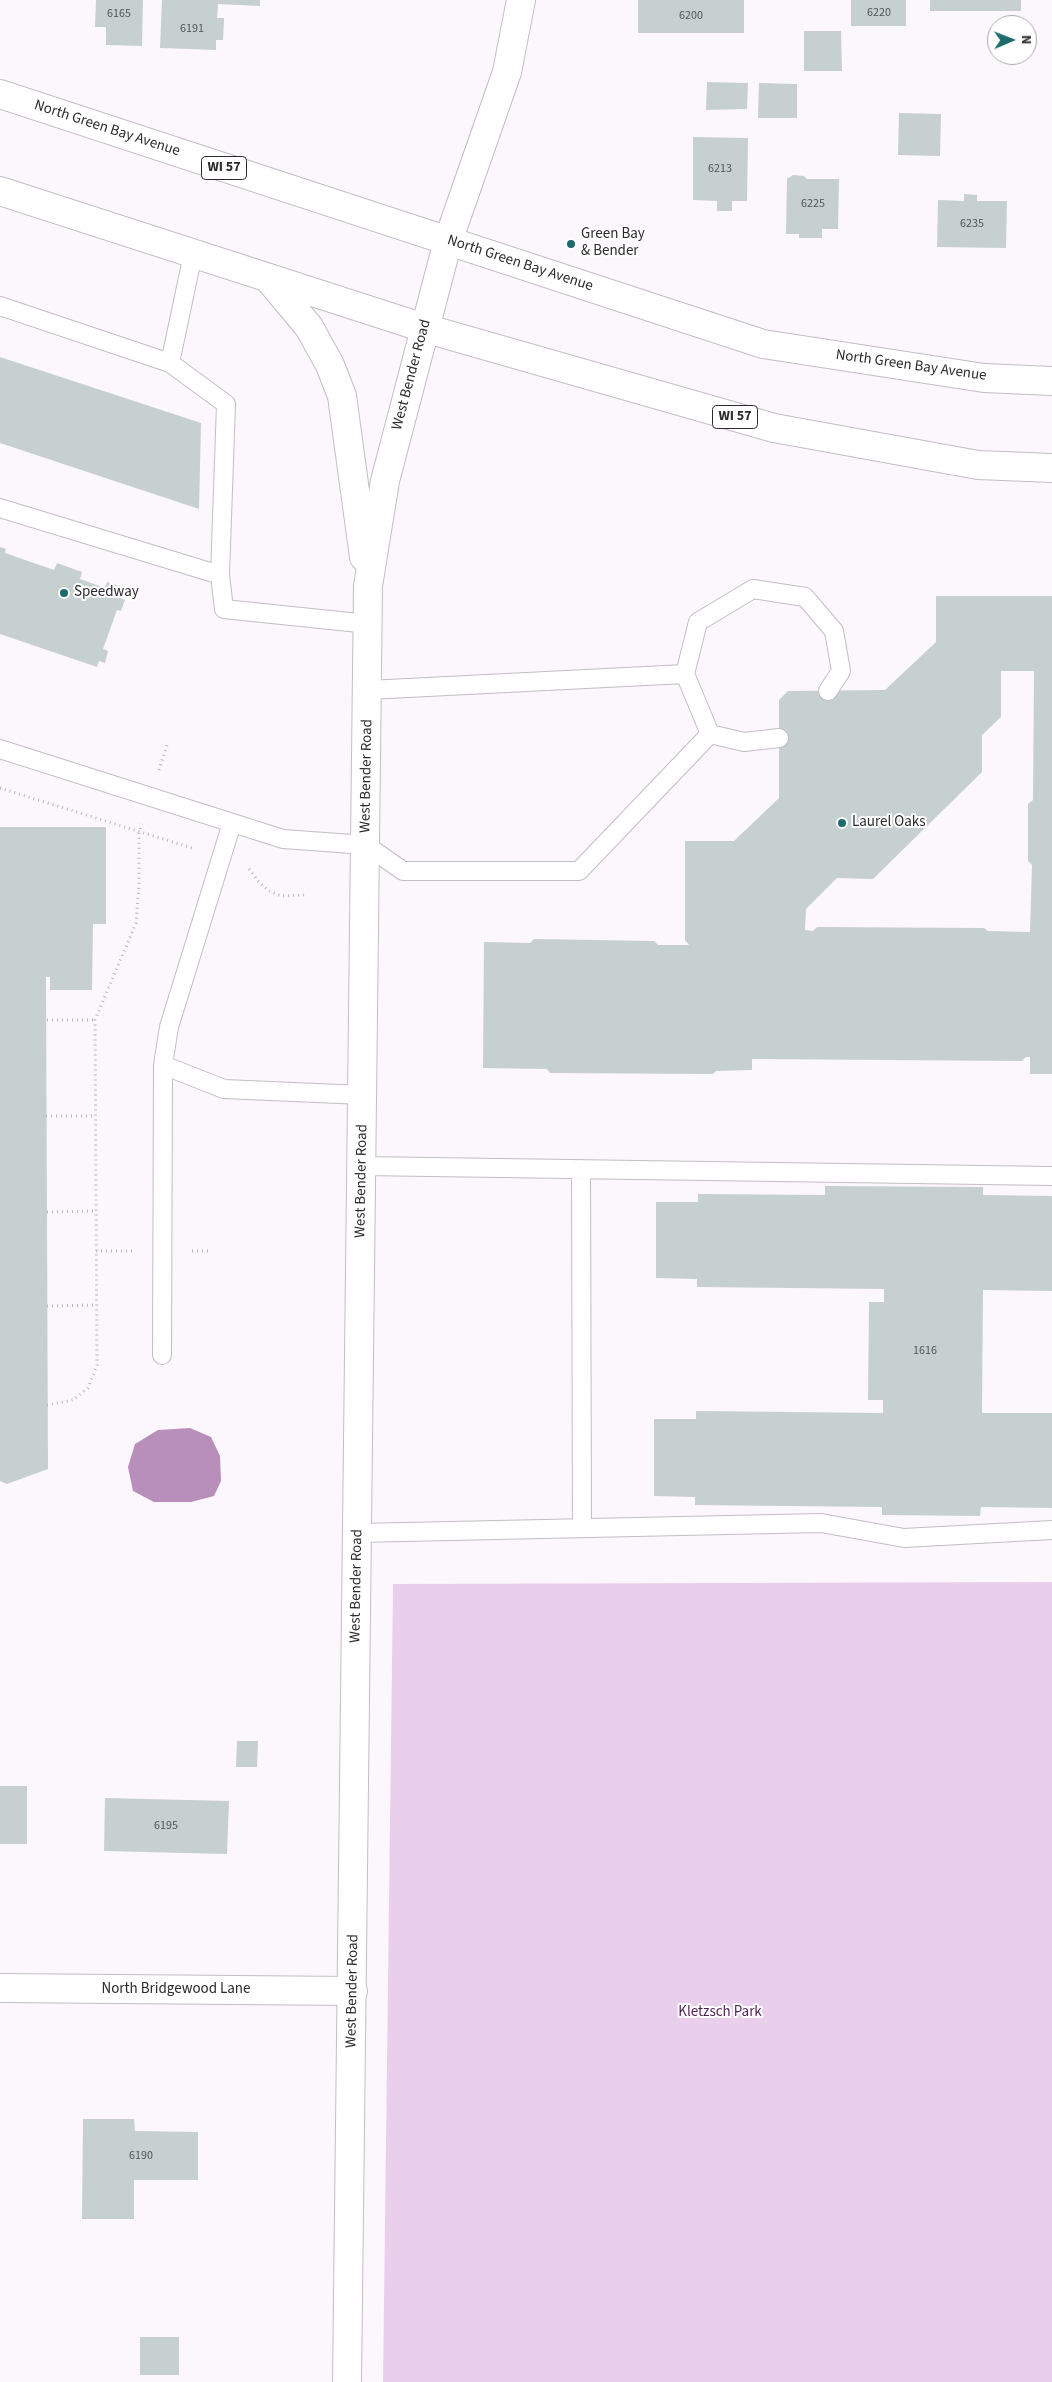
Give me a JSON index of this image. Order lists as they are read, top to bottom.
{
  "streets": {
    "street": [
      "North Green Bay Avenue",
      "WI 57",
      "West Bender Road",
      "North Bridgewood Lane"
    ]
  },
  "crossings": [
    ["North Green Bay Avenue", "West Bender Road"],
    ["WI 57", "West Bender Road"],
    ["West Bender Road", "North Bridgewood Lane"]
  ],
  "parks": ["Kletzsch Park"],
  "places": ["Green Bay & Bender", "Speedway", "Laurel Oaks"],
  "house_numbers": [
    "6220",
    "6165",
    "6200",
    "6191",
    "6213",
    "6225",
    "6235",
    "1616",
    "6195",
    "6190"
  ],
  "north": "right"
}
